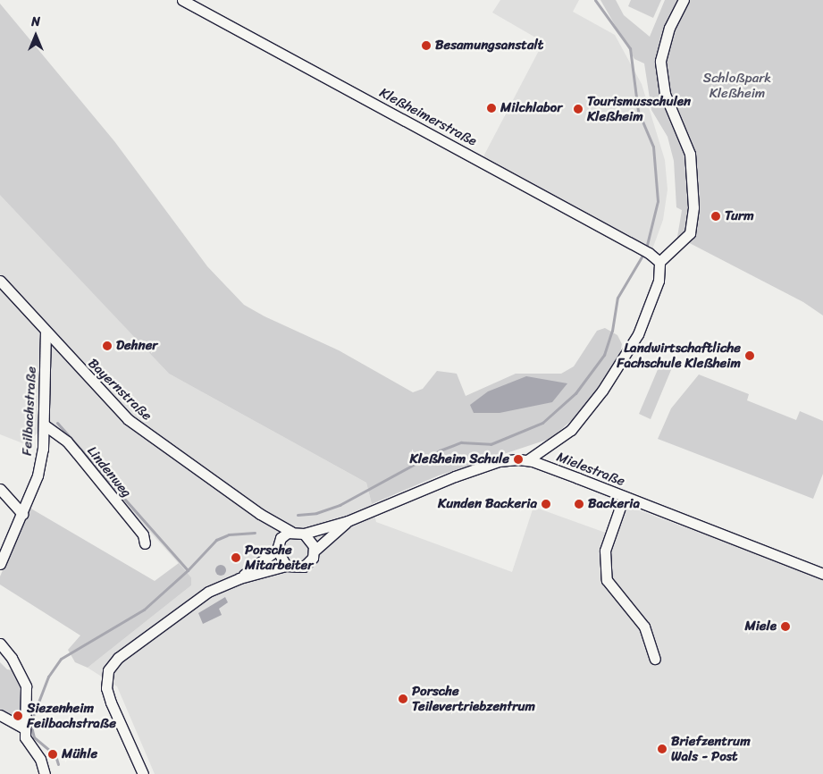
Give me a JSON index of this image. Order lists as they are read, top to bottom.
{
  "streets": {
    "street": [
      "Kleßheimerstraße",
      "Bayernstraße",
      "Feilbachstraße",
      "Mielestraße",
      "Lindenweg"
    ]
  },
  "crossings": [
    ["Bayernstraße", "Feilbachstraße"],
    ["Bayernstraße", "Mielestraße"],
    ["Feilbachstraße", "Lindenweg"]
  ],
  "parks": ["Schloßpark Kleßheim"],
  "places": [
    "Besamungsanstalt",
    "Milchlabor",
    "Tourismusschulen Kleßheim",
    "Turm",
    "Dehner",
    "Landwirtschaftliche Fachschule Kleßheim",
    "Kleßheim Schule",
    "Kunden Backeria",
    "Backeria",
    "Porsche Mitarbeiter",
    "Miele",
    "Porsche Teilevertriebzentrum",
    "Siezenheim Feilbachstraße",
    "Briefzentrum Wals - Post",
    "Mühle"
  ],
  "north": "top"
}
